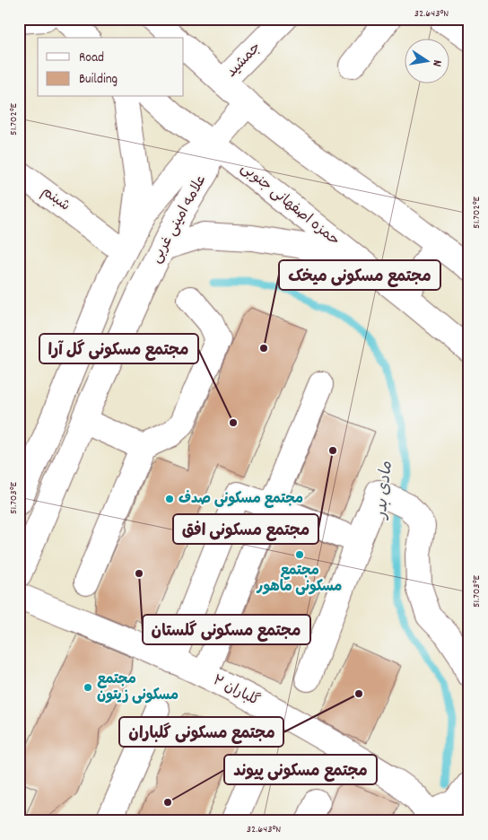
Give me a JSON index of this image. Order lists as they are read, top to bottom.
{
  "streets": {
    "street": [
      "جمشید",
      "شبنم",
      "حمزه اصفهانی جنوبی",
      "علامه امینی غربی",
      "گلباران ۲"
    ]
  },
  "crossings": [
    ["شبنم", "علامه امینی غربی"],
    ["حمزه اصفهانی جنوبی", "علامه امینی غربی"]
  ],
  "water": ["مادی بدر"],
  "places": [
    "مجتمع مسکونی میخک",
    "مجتمع مسکونی گل آرا",
    "مجتمع مسکونی افق",
    "مجتمع مسکونی صدف",
    "مجتمع مسکونی ماهور",
    "مجتمع مسکونی گلستان",
    "مجتمع مسکونی زیتون",
    "مجتمع مسکونی گلباران",
    "مجتمع مسکونی پیوند"
  ],
  "legend": ["Road", "Building"],
  "north": "right",
  "coordinates": ["32.643°N", "51.702°E", "51.703°E"]
}
